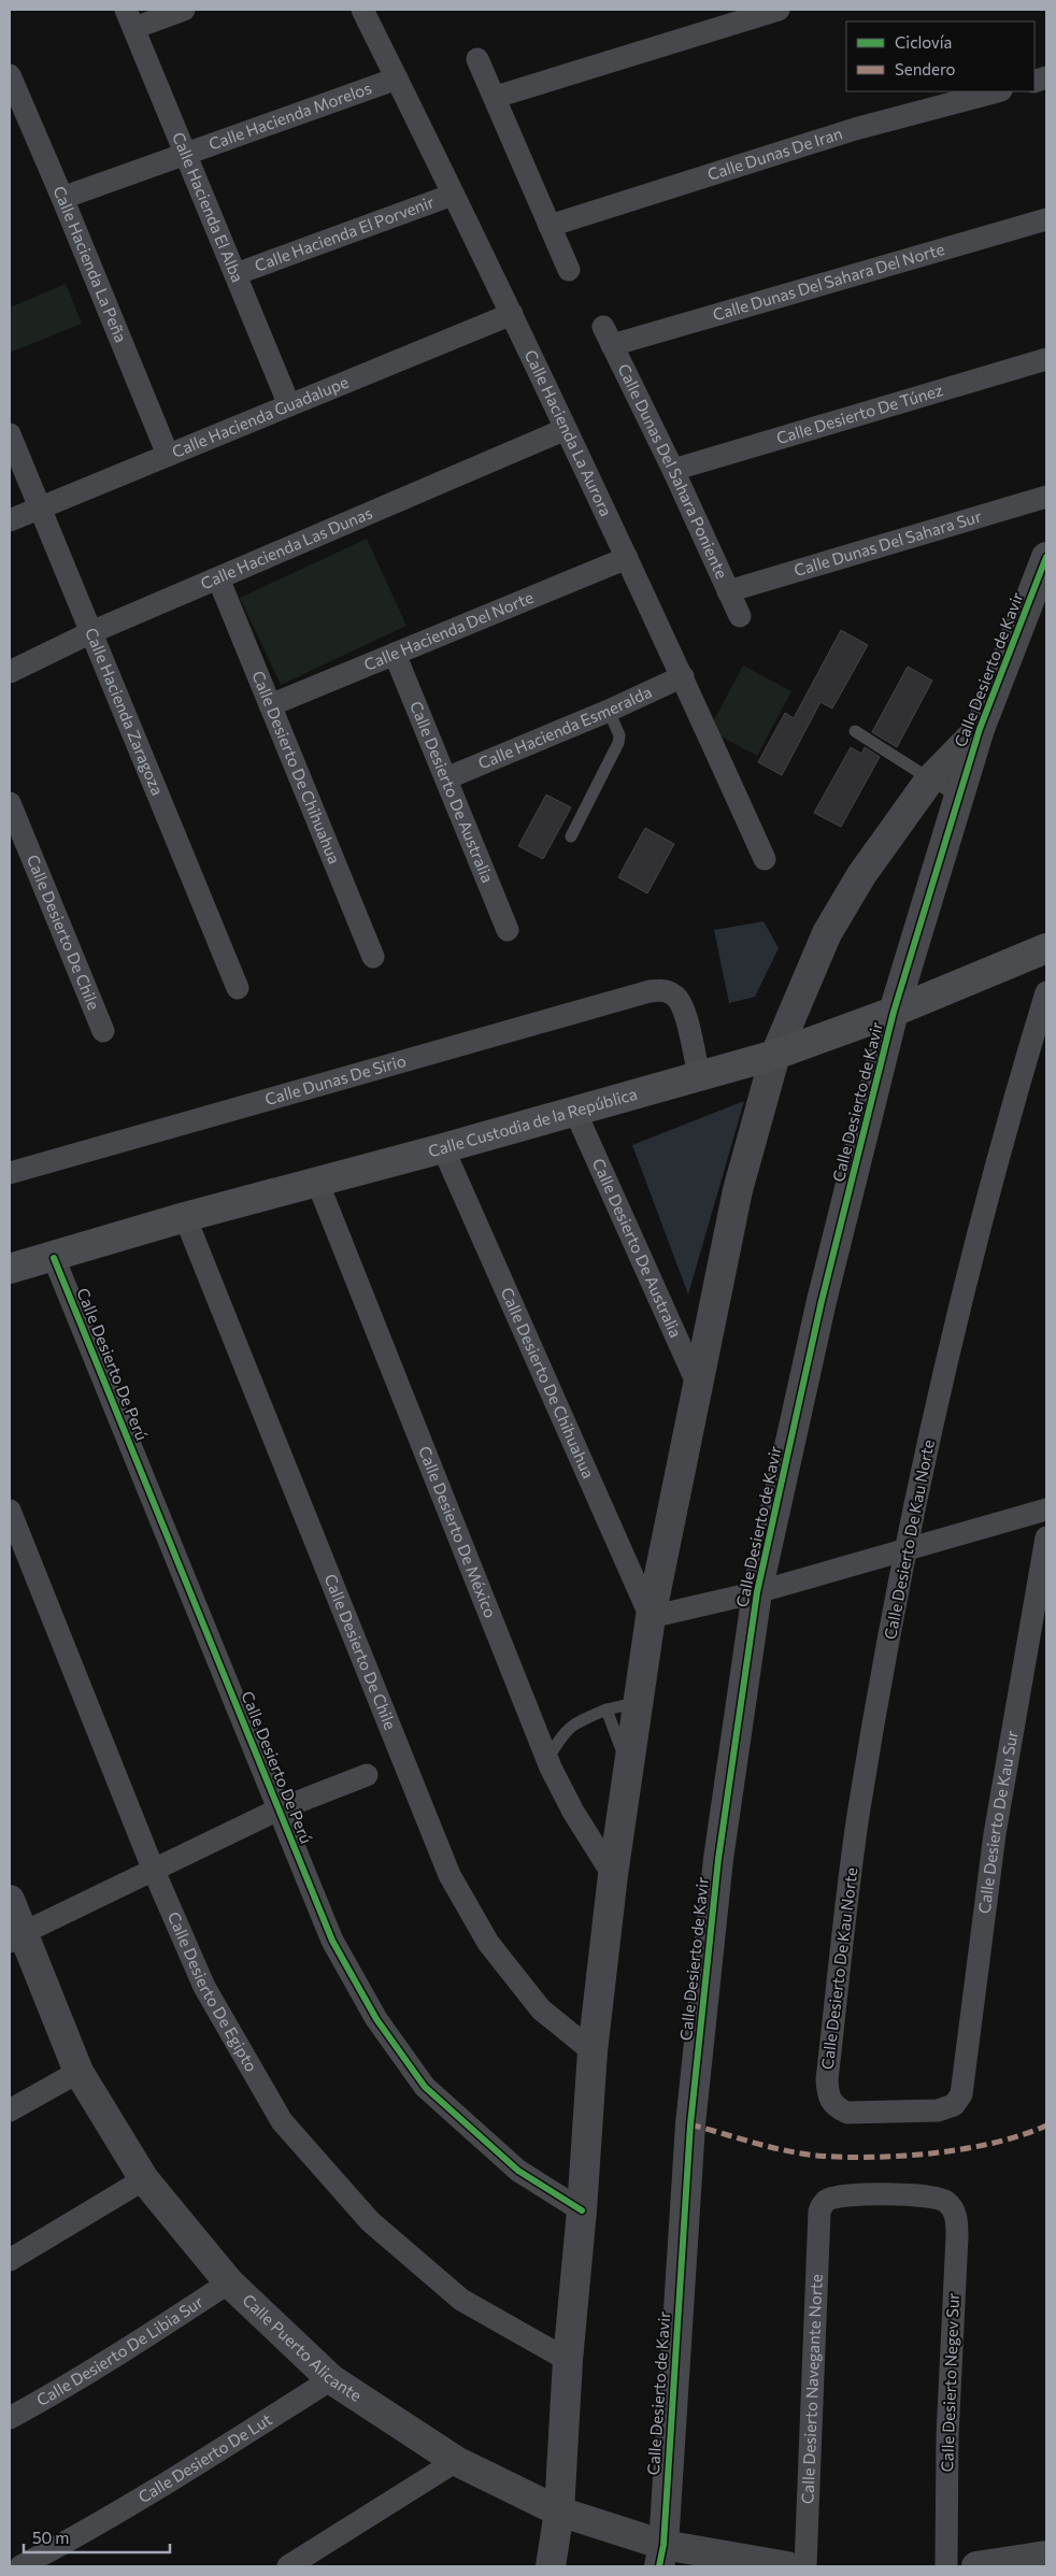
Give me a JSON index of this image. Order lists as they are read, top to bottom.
{
  "streets": {
    "main road": ["Calle Custodia de la República"],
    "street": [
      "Calle Hacienda Morelos",
      "Calle Dunas De Iran",
      "Calle Hacienda El Alba",
      "Calle Hacienda El Porvenir",
      "Calle Hacienda La Peña",
      "Calle Dunas Del Sahara Del Norte",
      "Calle Desierto De Túnez",
      "Calle Hacienda Guadalupe",
      "Calle Hacienda La Aurora",
      "Calle Dunas Del Sahara Poniente",
      "Calle Dunas Del Sahara Sur",
      "Calle Hacienda Las Dunas",
      "Calle Hacienda Del Norte",
      "Calle Desierto de Kavir",
      "Calle Hacienda Zaragoza",
      "Calle Hacienda Esmeralda",
      "Calle Desierto De Chihuahua",
      "Calle Desierto De Australia",
      "Calle Desierto De Chile",
      "Calle Dunas De Sirio",
      "Calle Desierto De Perú",
      "Calle Desierto De México",
      "Calle Desierto De Kau Norte",
      "Calle Desierto De Kau Sur",
      "Calle Desierto De Egipto",
      "Calle Puerto Alicante",
      "Calle Desierto De Libia Sur",
      "Calle Desierto Negev Sur",
      "Calle Desierto Navegante Norte",
      "Calle Desierto De Lut"
    ]
  },
  "crossings": [
    ["Calle Hacienda Morelos", "Calle Hacienda El Alba"],
    ["Calle Hacienda Morelos", "Calle Hacienda La Peña"],
    ["Calle Hacienda Morelos", "Calle Hacienda La Aurora"],
    ["Calle Hacienda El Alba", "Calle Hacienda El Porvenir"],
    ["Calle Hacienda El Alba", "Calle Hacienda Guadalupe"],
    ["Calle Hacienda El Porvenir", "Calle Hacienda La Aurora"],
    ["Calle Hacienda La Peña", "Calle Hacienda Guadalupe"],
    ["Calle Dunas Del Sahara Del Norte", "Calle Dunas Del Sahara Poniente"],
    ["Calle Desierto De Túnez", "Calle Dunas Del Sahara Poniente"],
    ["Calle Hacienda Guadalupe", "Calle Hacienda La Aurora"],
    ["Calle Hacienda Guadalupe", "Calle Hacienda Zaragoza"],
    ["Calle Hacienda La Aurora", "Calle Hacienda Las Dunas"],
    ["Calle Hacienda La Aurora", "Calle Hacienda Del Norte"],
    ["Calle Hacienda La Aurora", "Calle Hacienda Esmeralda"],
    ["Calle Dunas Del Sahara Poniente", "Calle Dunas Del Sahara Sur"],
    ["Calle Hacienda Las Dunas", "Calle Hacienda Zaragoza"],
    ["Calle Hacienda Las Dunas", "Calle Desierto De Chihuahua"],
    ["Calle Hacienda Del Norte", "Calle Desierto De Chihuahua"],
    ["Calle Hacienda Del Norte", "Calle Desierto De Australia"],
    ["Calle Desierto de Kavir", "Calle Desierto De Chihuahua"],
    ["Calle Desierto de Kavir", "Calle Desierto De Australia"],
    ["Calle Desierto de Kavir", "Calle Desierto De Chile"],
    ["Calle Desierto de Kavir", "Calle Custodia de la República"],
    ["Calle Desierto de Kavir", "Calle Desierto De Perú"],
    ["Calle Desierto de Kavir", "Calle Desierto De México"],
    ["Calle Desierto de Kavir", "Calle Desierto De Egipto"],
    ["Calle Desierto de Kavir", "Calle Puerto Alicante"],
    ["Calle Hacienda Esmeralda", "Calle Desierto De Australia"],
    ["Calle Desierto De Chihuahua", "Calle Custodia de la República"],
    ["Calle Desierto De Australia", "Calle Custodia de la República"],
    ["Calle Desierto De Chile", "Calle Custodia de la República"],
    ["Calle Dunas De Sirio", "Calle Custodia de la República"],
    ["Calle Custodia de la República", "Calle Desierto De Perú"],
    ["Calle Custodia de la República", "Calle Desierto De México"],
    ["Calle Desierto De Kau Norte", "Calle Desierto De Kau Sur"],
    ["Calle Puerto Alicante", "Calle Desierto De Libia Sur"],
    ["Calle Puerto Alicante", "Calle Desierto De Lut"],
    ["Calle Desierto Negev Sur", "Calle Desierto Navegante Norte"]
  ],
  "legend": ["Ciclovía", "Sendero"],
  "scale_bar": "50 m"
}
